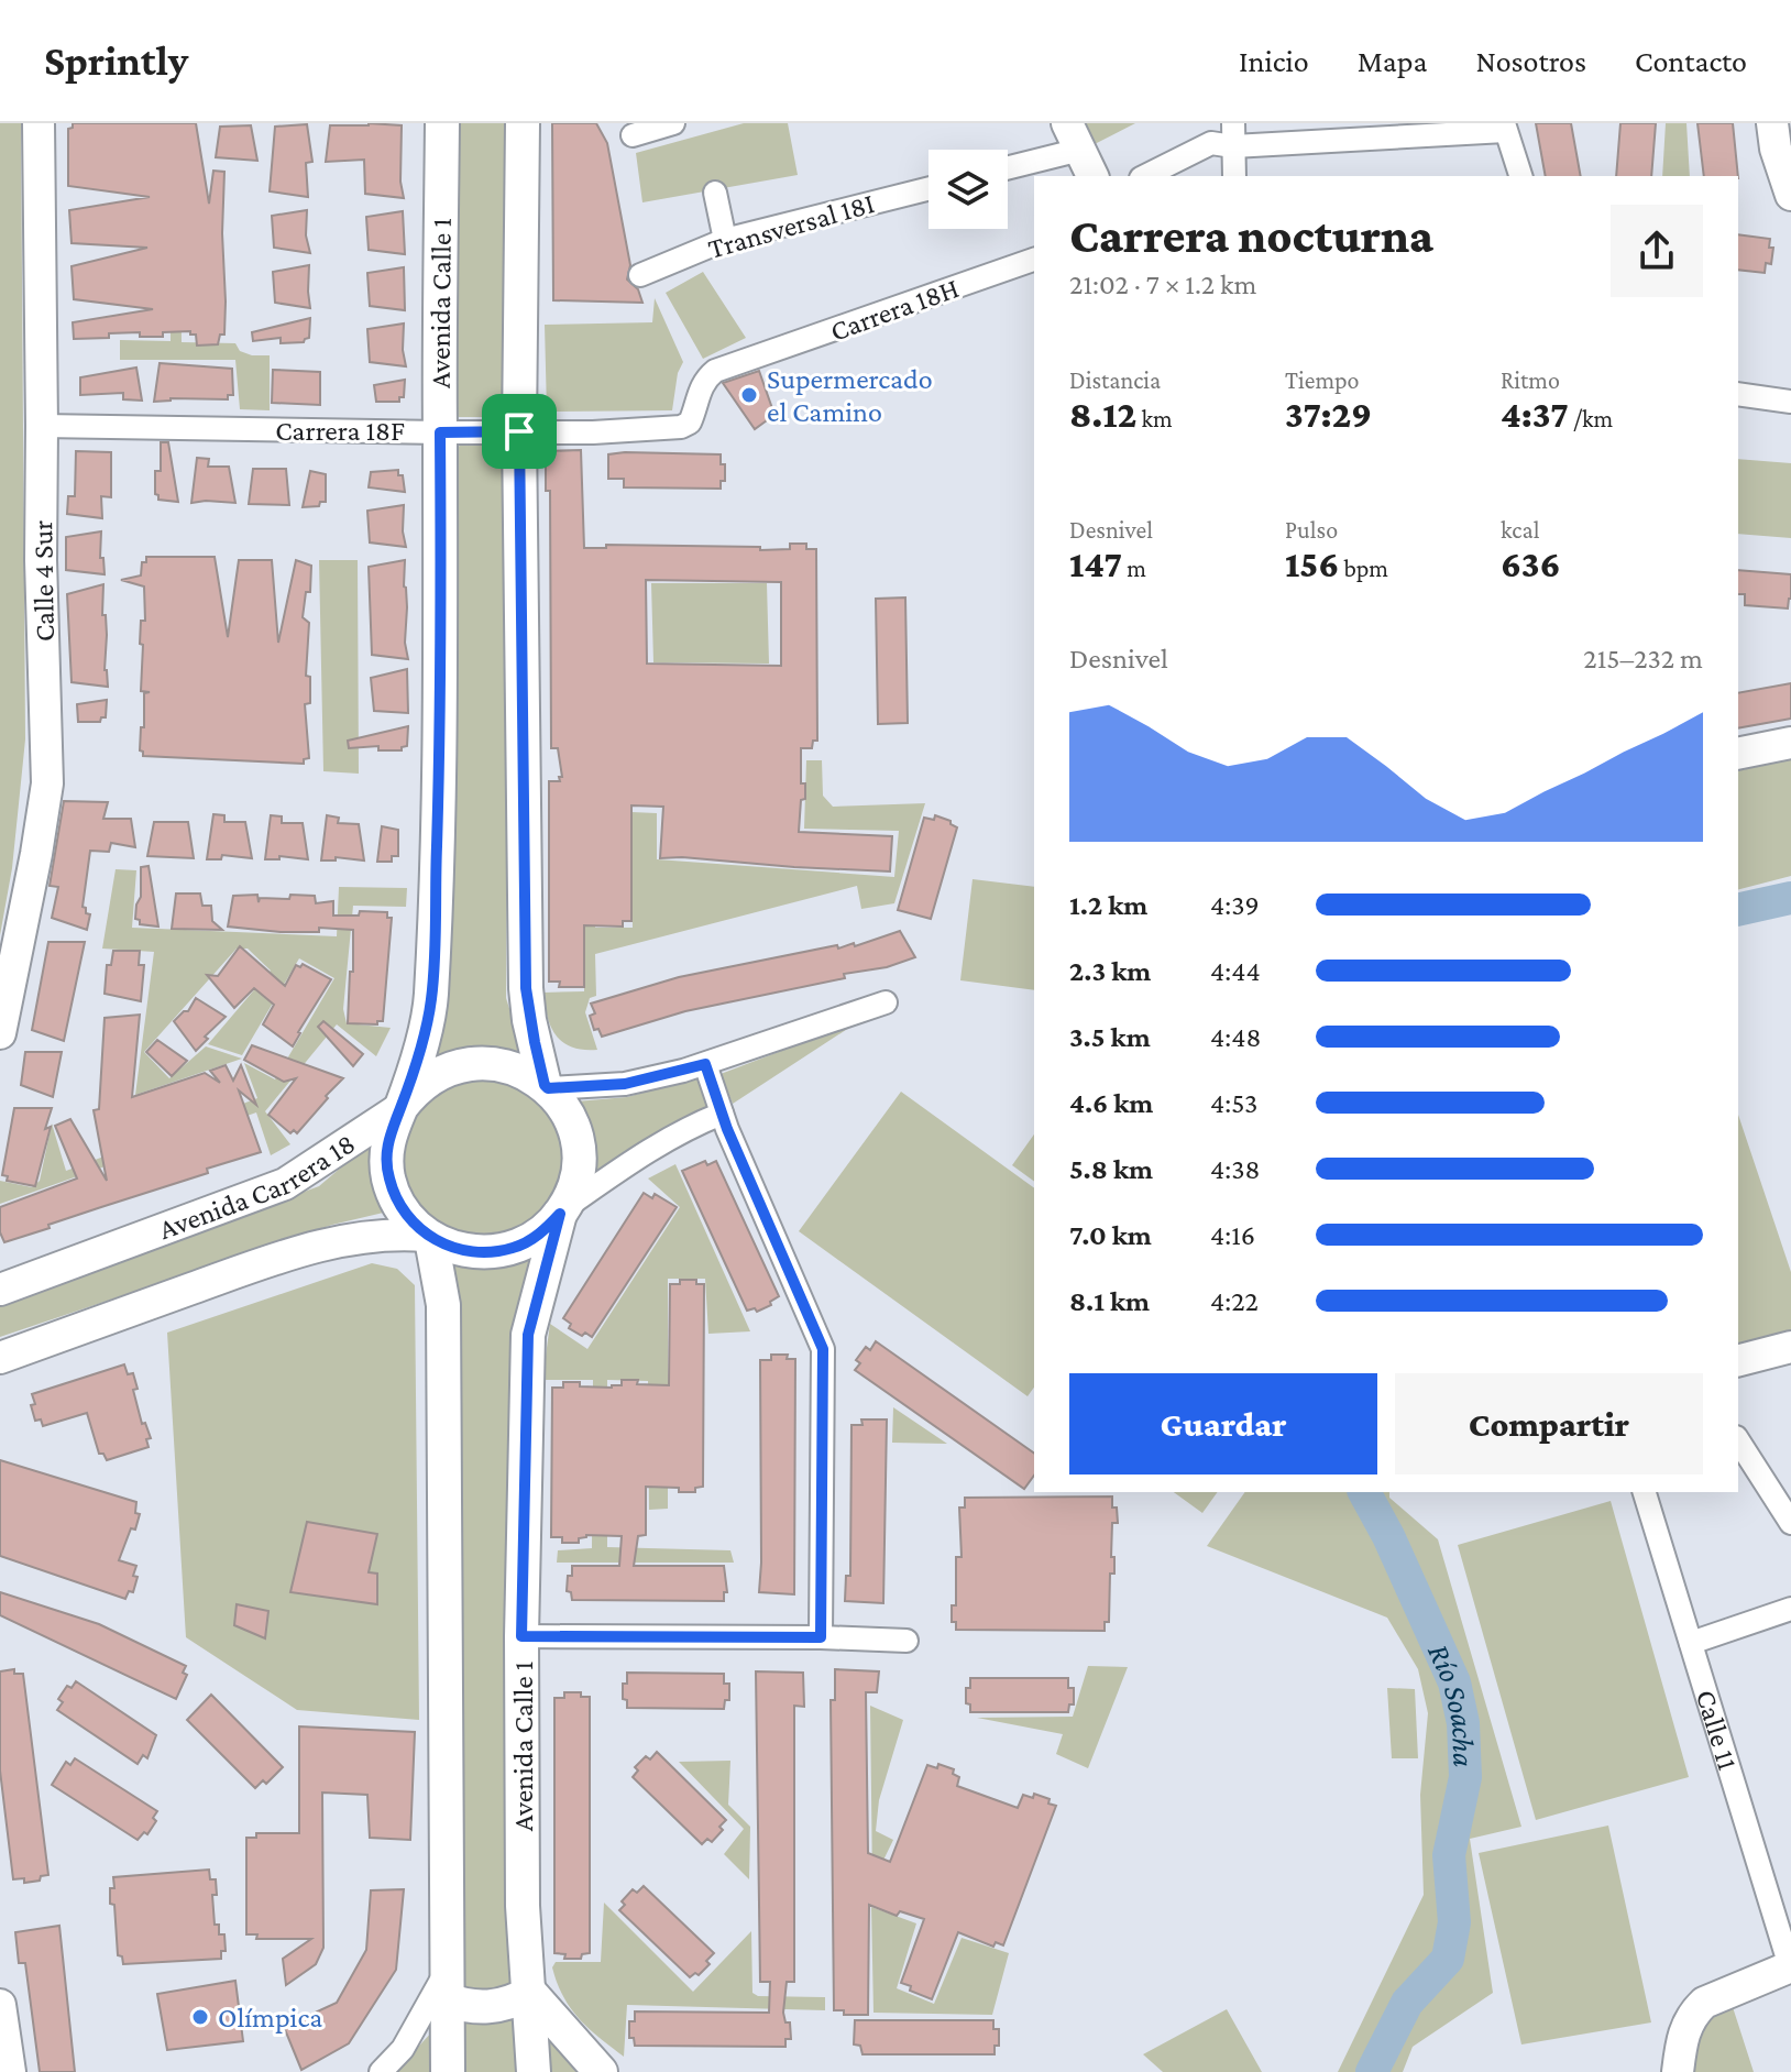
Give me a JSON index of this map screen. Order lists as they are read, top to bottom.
{
  "streets": {
    "main road": ["Avenida Calle 1", "Calle 4 Sur", "Avenida Carrera 18"],
    "street": [
      "Transversal 18I",
      "Carrera 18H",
      "Carrera 18F",
      "Calle 11"
    ]
  },
  "crossings": [
    ["Avenida Calle 1", "Carrera 18F"],
    ["Avenida Calle 1", "Avenida Carrera 18"],
    ["Carrera 18H", "Carrera 18F"],
    ["Carrera 18F", "Calle 4 Sur"]
  ],
  "water": ["Río Soacha"],
  "places": ["Supermercado el Camino", "Olímpica"],
  "page": {
    "header": "Sprintly",
    "nav": [
      "Inicio",
      "Mapa",
      "Nosotros",
      "Contacto"
    ],
    "heading": ["Carrera nocturna", "21:02 · 7 × 1.2 km"],
    "stats": [
      ["Distancia", "8.12 km"],
      ["Tiempo", "37:29"],
      ["Ritmo", "4:37 /km"],
      ["Desnivel", "147 m"],
      ["Pulso", "156 bpm"],
      ["kcal", "636"]
    ],
    "chart": ["Desnivel", "215–232 m"],
    "list": [
      {
        "name": "1.2 km",
        "note": "4:39"
      },
      {
        "name": "2.3 km",
        "note": "4:44"
      },
      {
        "name": "3.5 km",
        "note": "4:48"
      },
      {
        "name": "4.6 km",
        "note": "4:53"
      },
      {
        "name": "5.8 km",
        "note": "4:38"
      },
      {
        "name": "7.0 km",
        "note": "4:16"
      },
      {
        "name": "8.1 km",
        "note": "4:22"
      }
    ],
    "buttons": ["Guardar", "Compartir"]
  }
}
